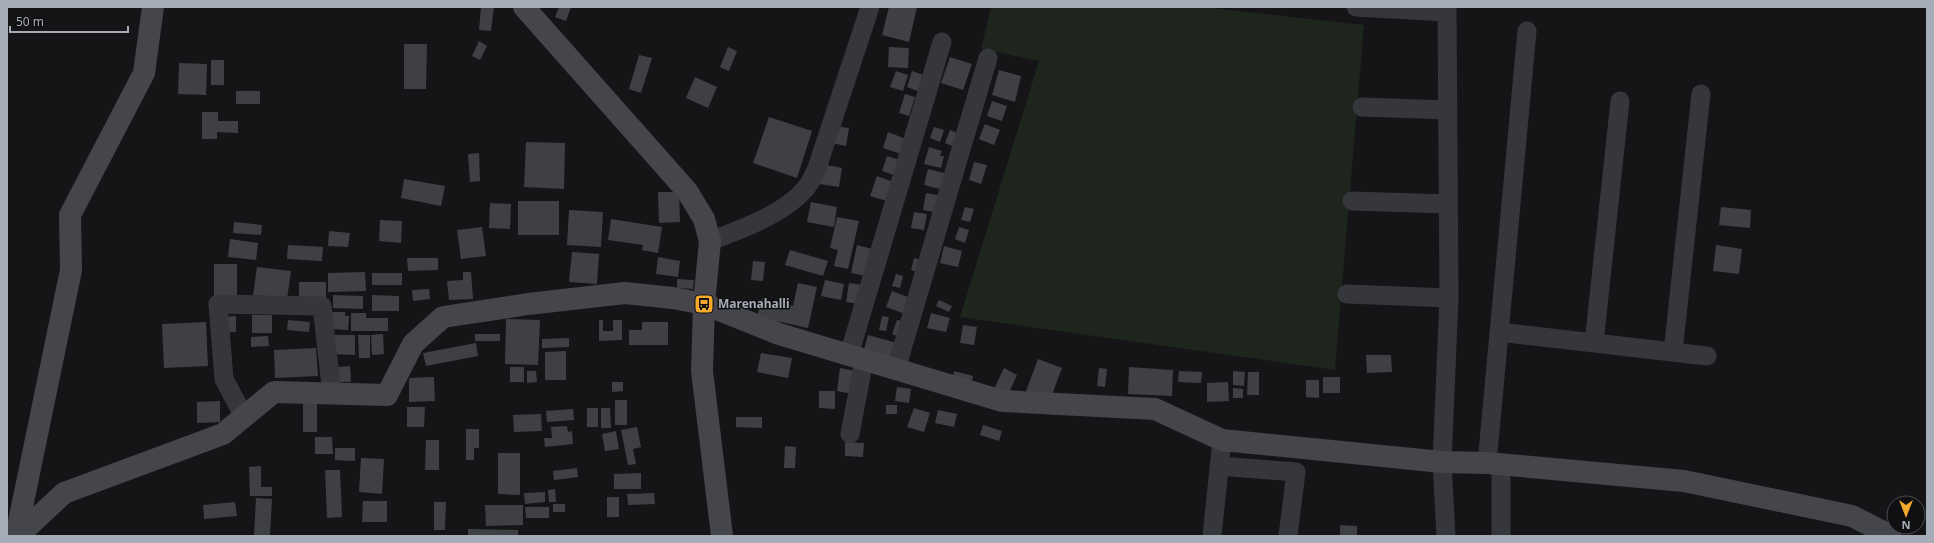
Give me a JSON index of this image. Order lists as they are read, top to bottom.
{
  "places": {
    "bus stop": ["Marenahalli"]
  },
  "scale_bar": "50 m",
  "north": "bottom"
}
